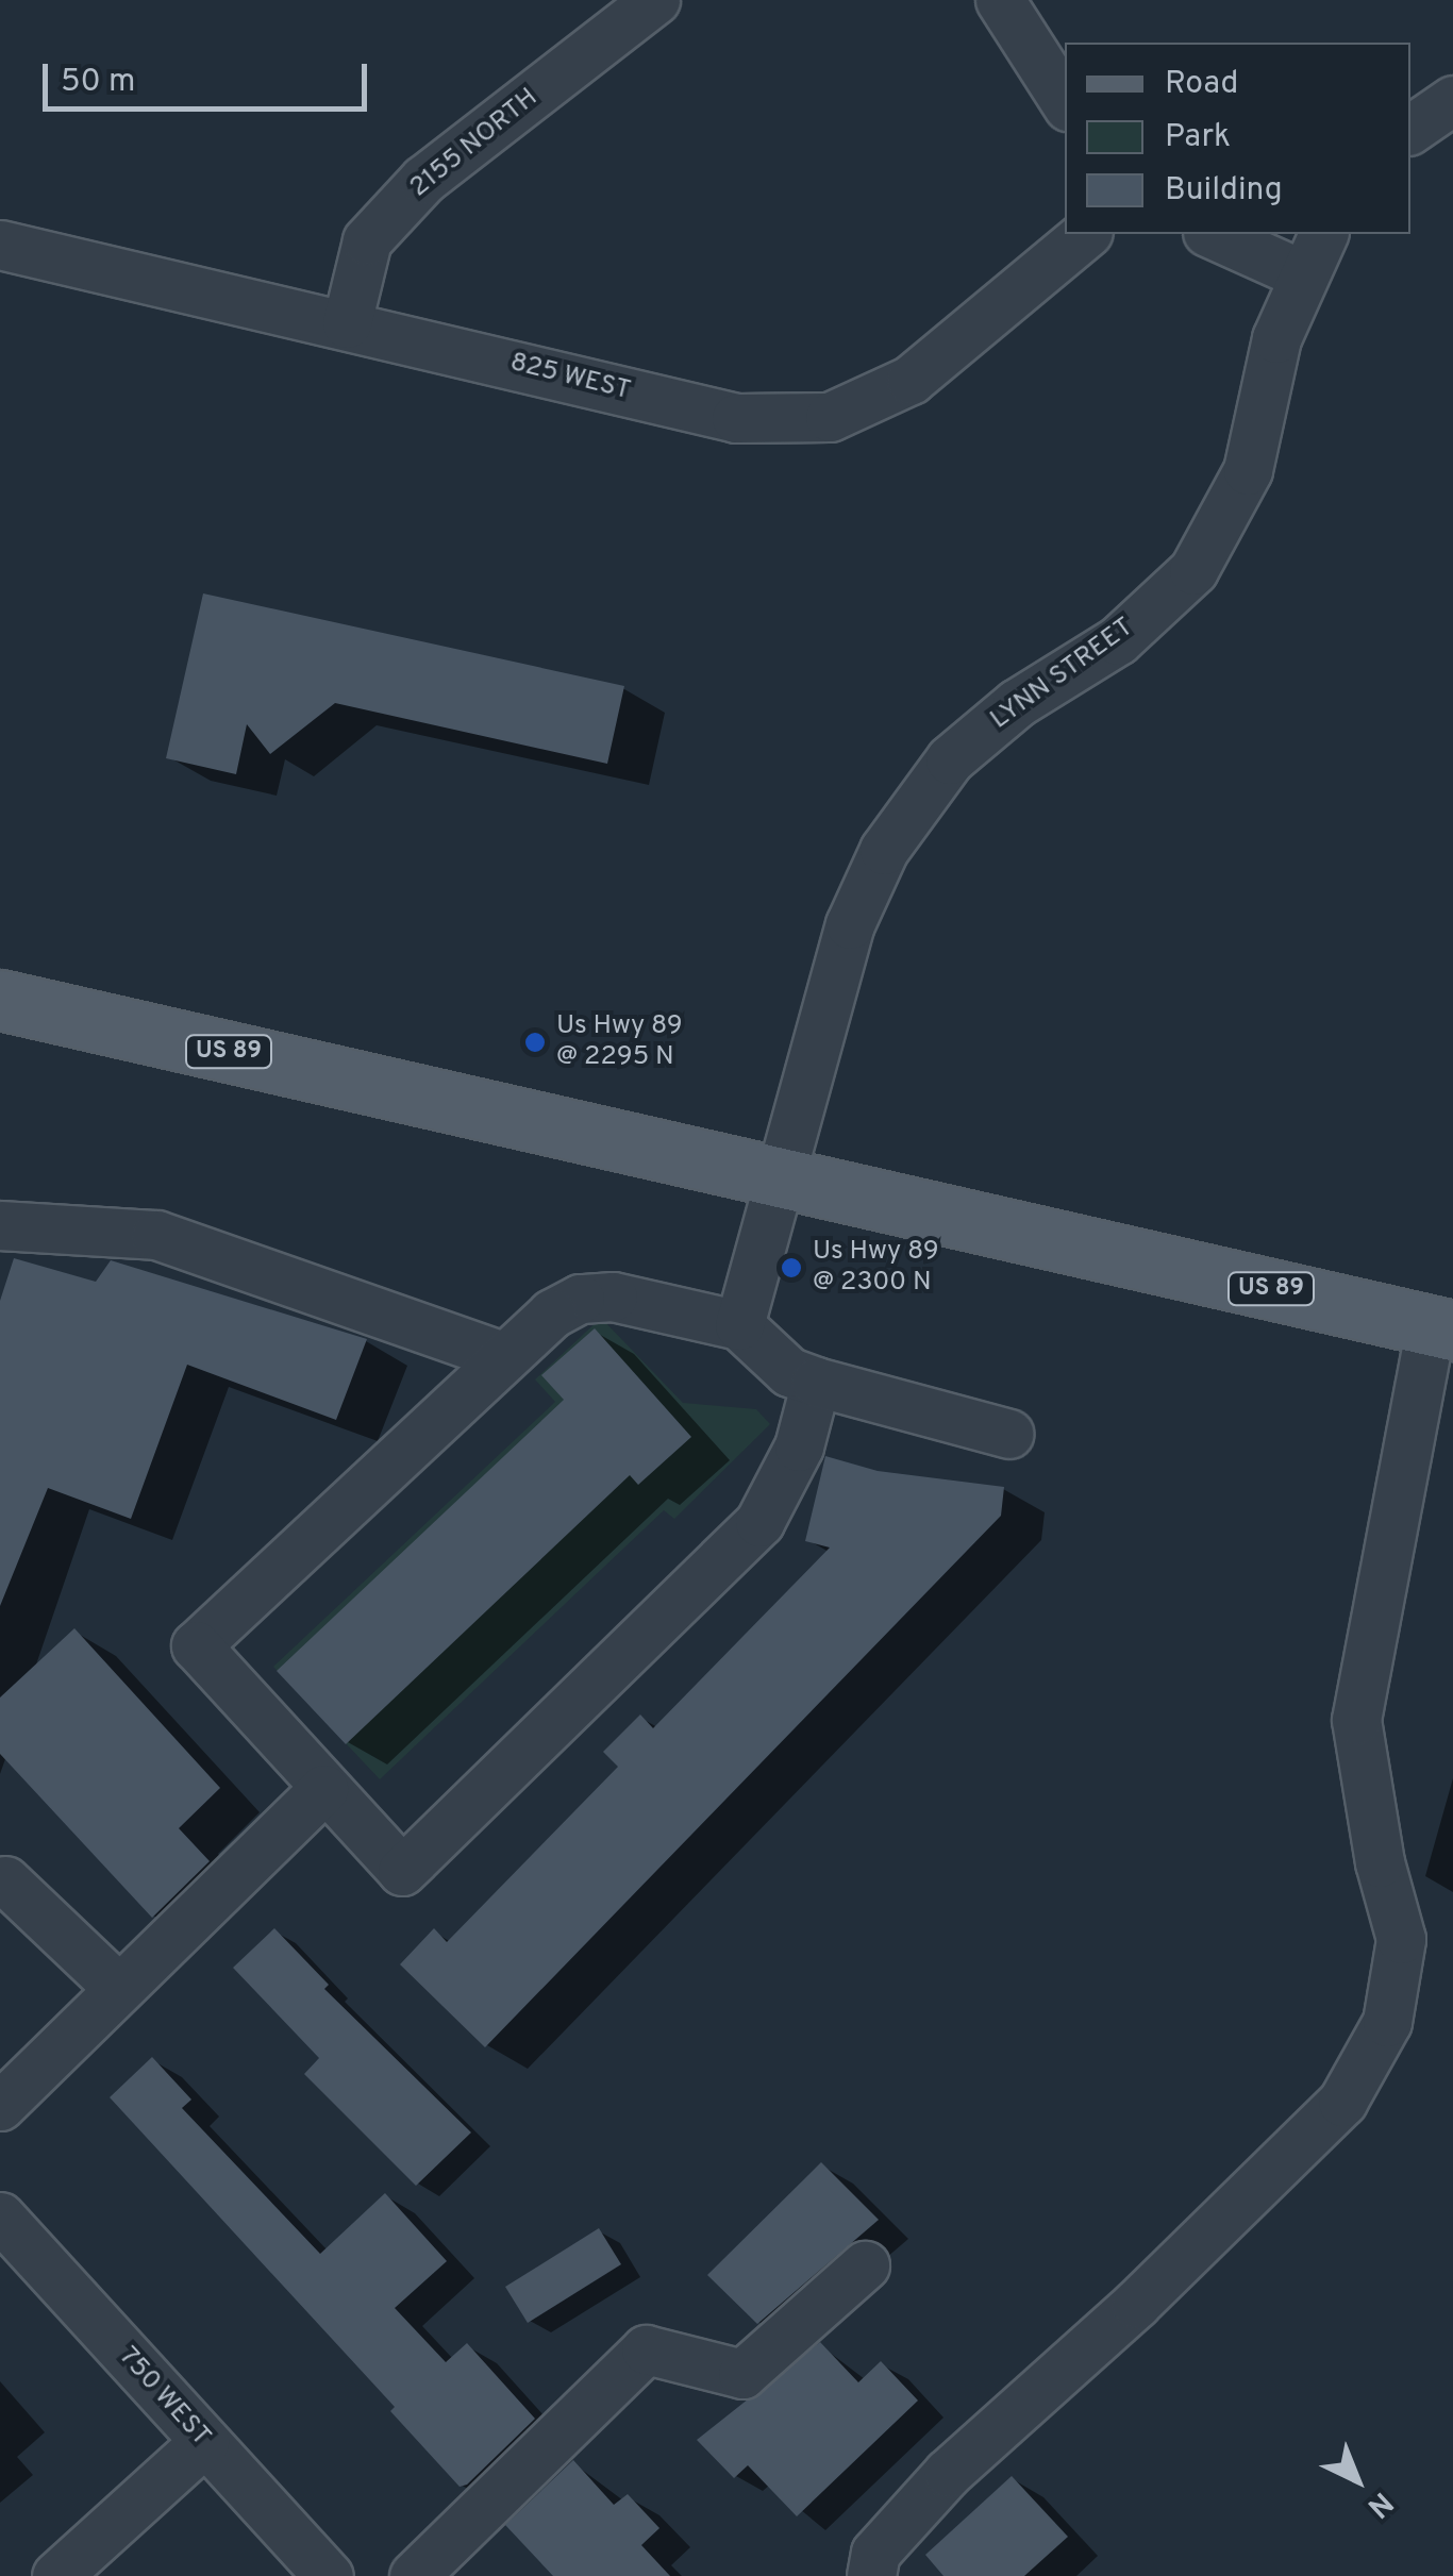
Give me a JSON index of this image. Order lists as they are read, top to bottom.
{
  "streets": {
    "main road": ["US 89"],
    "street": [
      "2155 NORTH",
      "825 WEST",
      "LYNN STREET",
      "750 WEST"
    ]
  },
  "crossings": [
    ["2155 NORTH", "825 WEST"],
    ["LYNN STREET", "US 89"]
  ],
  "places": ["Us Hwy 89 @ 2295 N", "Us Hwy 89 @ 2300 N"],
  "legend": ["Road", "Park", "Building"],
  "scale_bar": "50 m",
  "north": "bottom right"
}
